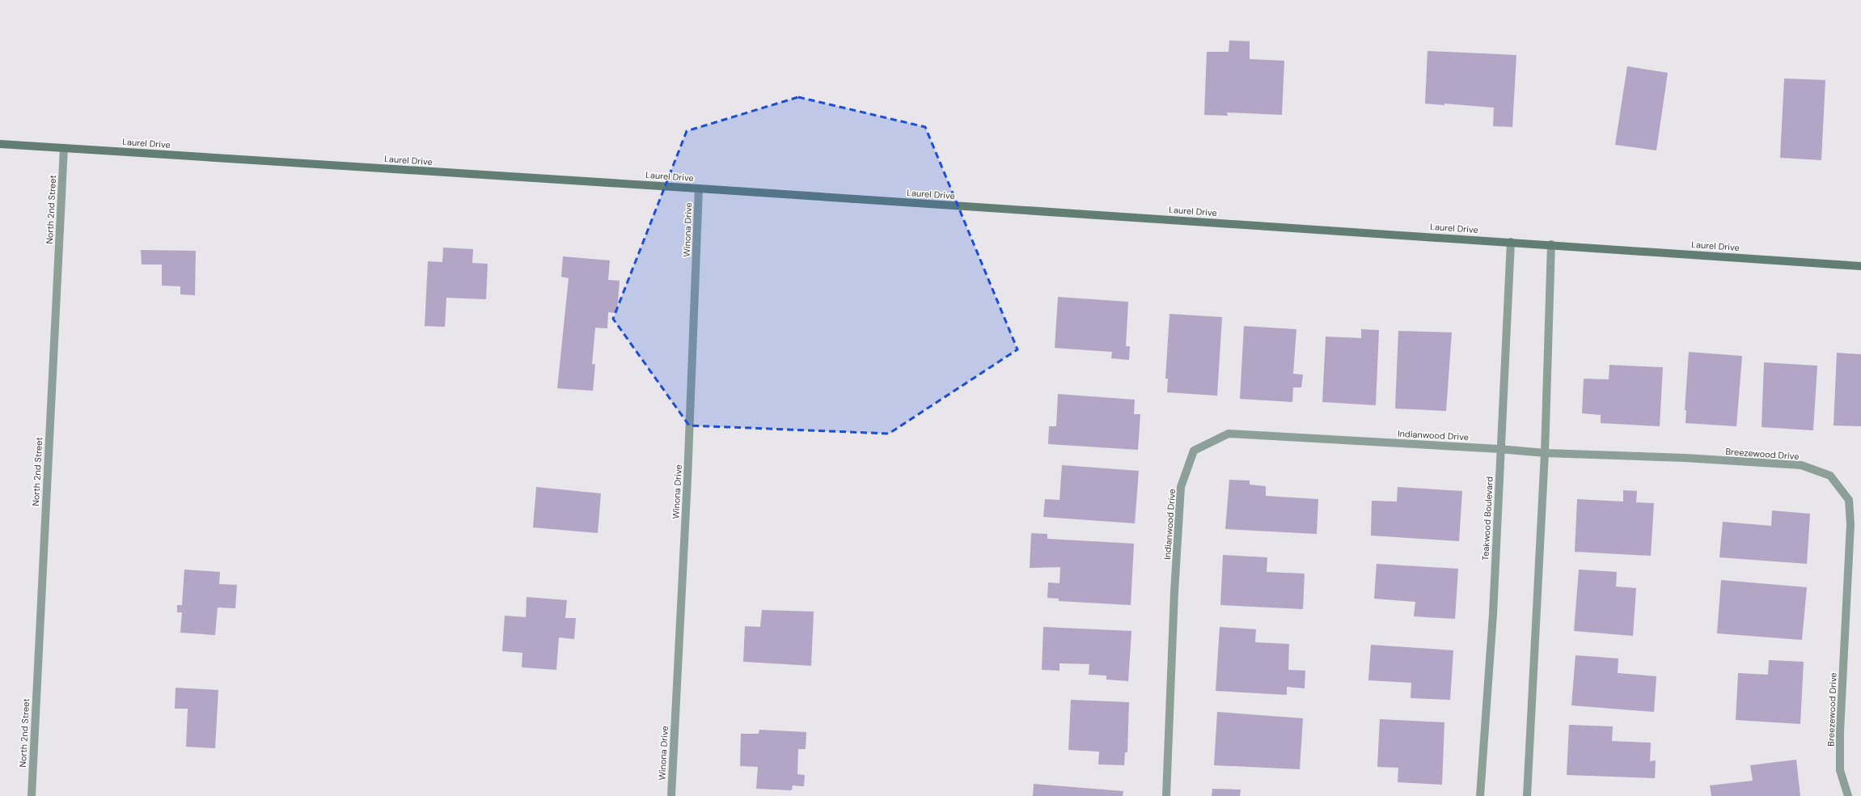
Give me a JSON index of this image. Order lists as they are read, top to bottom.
{
  "streets": {
    "street": [
      "Laurel Drive",
      "North 2nd Street",
      "Winona Drive",
      "Indianwood Drive",
      "Breezewood Drive",
      "Teakwood Boulevard"
    ]
  },
  "crossings": [
    ["Laurel Drive", "North 2nd Street"],
    ["Laurel Drive", "Winona Drive"],
    ["Laurel Drive", "Teakwood Boulevard"],
    ["Indianwood Drive", "Breezewood Drive"],
    ["Indianwood Drive", "Teakwood Boulevard"],
    ["Breezewood Drive", "Teakwood Boulevard"]
  ]
}
